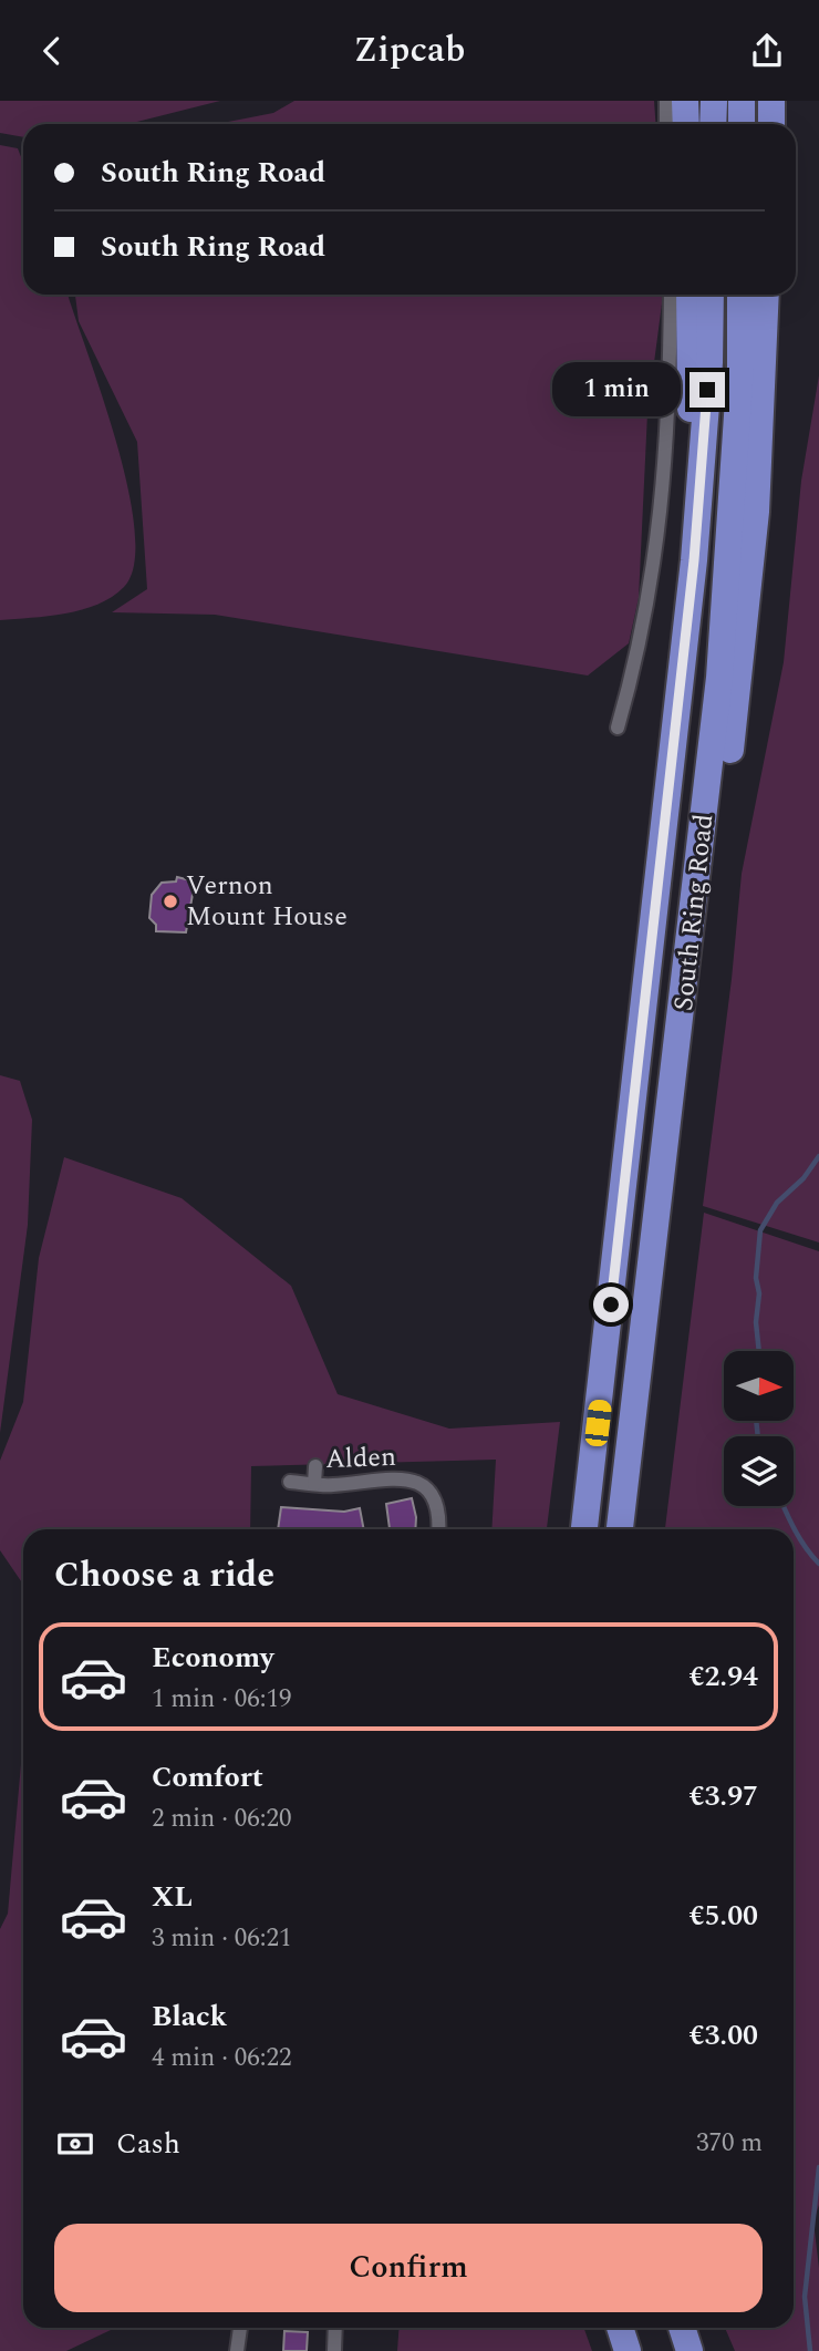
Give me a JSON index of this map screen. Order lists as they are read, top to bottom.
{
  "streets": {
    "highway": ["South Ring Road"],
    "street": ["Alden"]
  },
  "places": ["Vernon Mount House"],
  "north": "right",
  "page": {
    "header": "Zipcab",
    "banner": ["South Ring Road", "South Ring Road"],
    "bubble": "1 min",
    "heading": "Choose a ride",
    "list": [
      {
        "name": "Economy",
        "note": "1 min · 06:19",
        "value": "€2.94"
      },
      {
        "name": "Comfort",
        "note": "2 min · 06:20",
        "value": "€3.97"
      },
      {
        "name": "XL",
        "note": "3 min · 06:21",
        "value": "€5.00"
      },
      {
        "name": "Black",
        "note": "4 min · 06:22",
        "value": "€3.00"
      }
    ],
    "pay": ["Cash", "370 m"],
    "buttons": "Confirm"
  }
}
